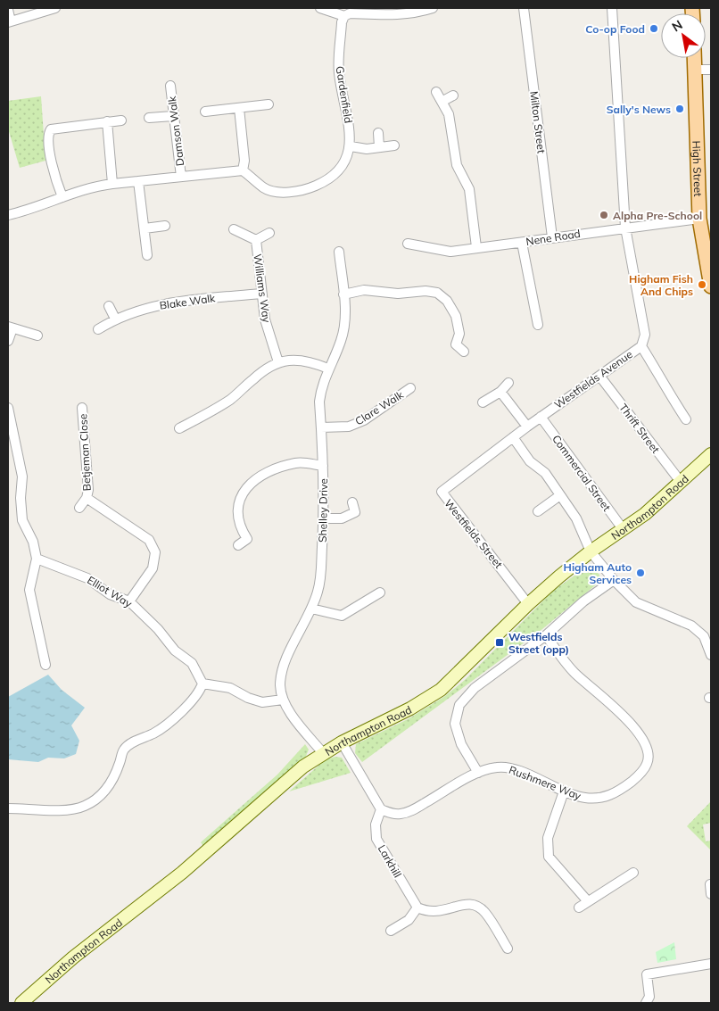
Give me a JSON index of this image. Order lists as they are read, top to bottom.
{
  "streets": {
    "main road": ["High Street", "Northampton Road"],
    "street": [
      "Gardenfield",
      "Milton Street",
      "Damson Walk",
      "Nene Road",
      "Williams Way",
      "Blake Walk",
      "Westfields Avenue",
      "Clare Walk",
      "Thrift Street",
      "Betjeman Close",
      "Commercial Street",
      "Shelley Drive",
      "Westfields Street",
      "Elliot Way",
      "Rushmere Way",
      "Larkhill"
    ]
  },
  "crossings": [
    ["Milton Street", "Nene Road"],
    ["High Street", "Nene Road"],
    ["Nene Road", "Westfields Avenue"],
    ["Williams Way", "Blake Walk"],
    ["Westfields Avenue", "Thrift Street"],
    ["Westfields Avenue", "Commercial Street"],
    ["Westfields Avenue", "Westfields Street"],
    ["Clare Walk", "Shelley Drive"],
    ["Thrift Street", "Northampton Road"],
    ["Betjeman Close", "Elliot Way"],
    ["Commercial Street", "Northampton Road"],
    ["Northampton Road", "Shelley Drive"],
    ["Northampton Road", "Westfields Street"],
    ["Rushmere Way", "Larkhill"]
  ],
  "places": {
    "other": [
      "Co-op Food",
      "Sally's News",
      "Alpha Pre-School",
      "Higham Fish And Chips",
      "Higham Auto Services"
    ],
    "transit": ["Westfields Street (opp)"]
  },
  "north": "top left"
}
